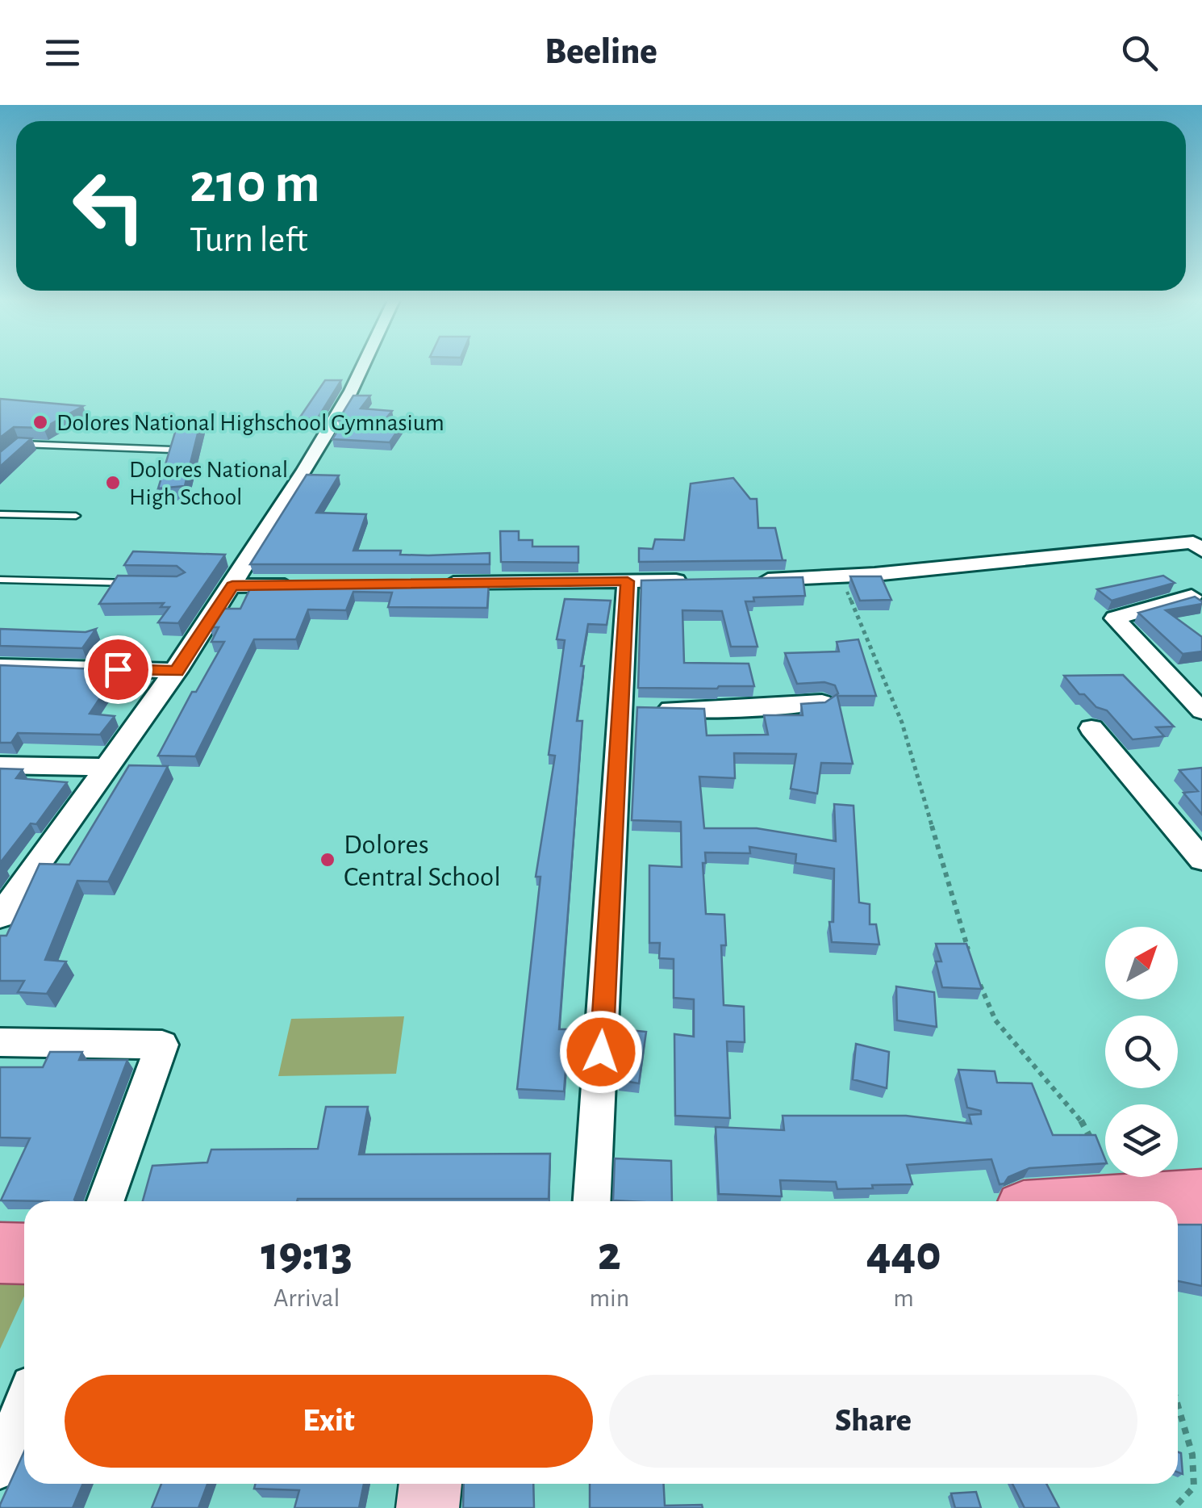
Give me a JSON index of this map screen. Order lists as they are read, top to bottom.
{
  "places": ["Dolores National Highschool Gymnasium", "Dolores National High School", "Dolores Central School"],
  "north": "top right",
  "page": {
    "header": "Beeline",
    "turn": ["210 m", "Turn left"],
    "eta": [
      "19:13",
      "Arrival",
      "2",
      "min",
      "440",
      "m"
    ],
    "buttons": ["Exit", "Share"]
  }
}
